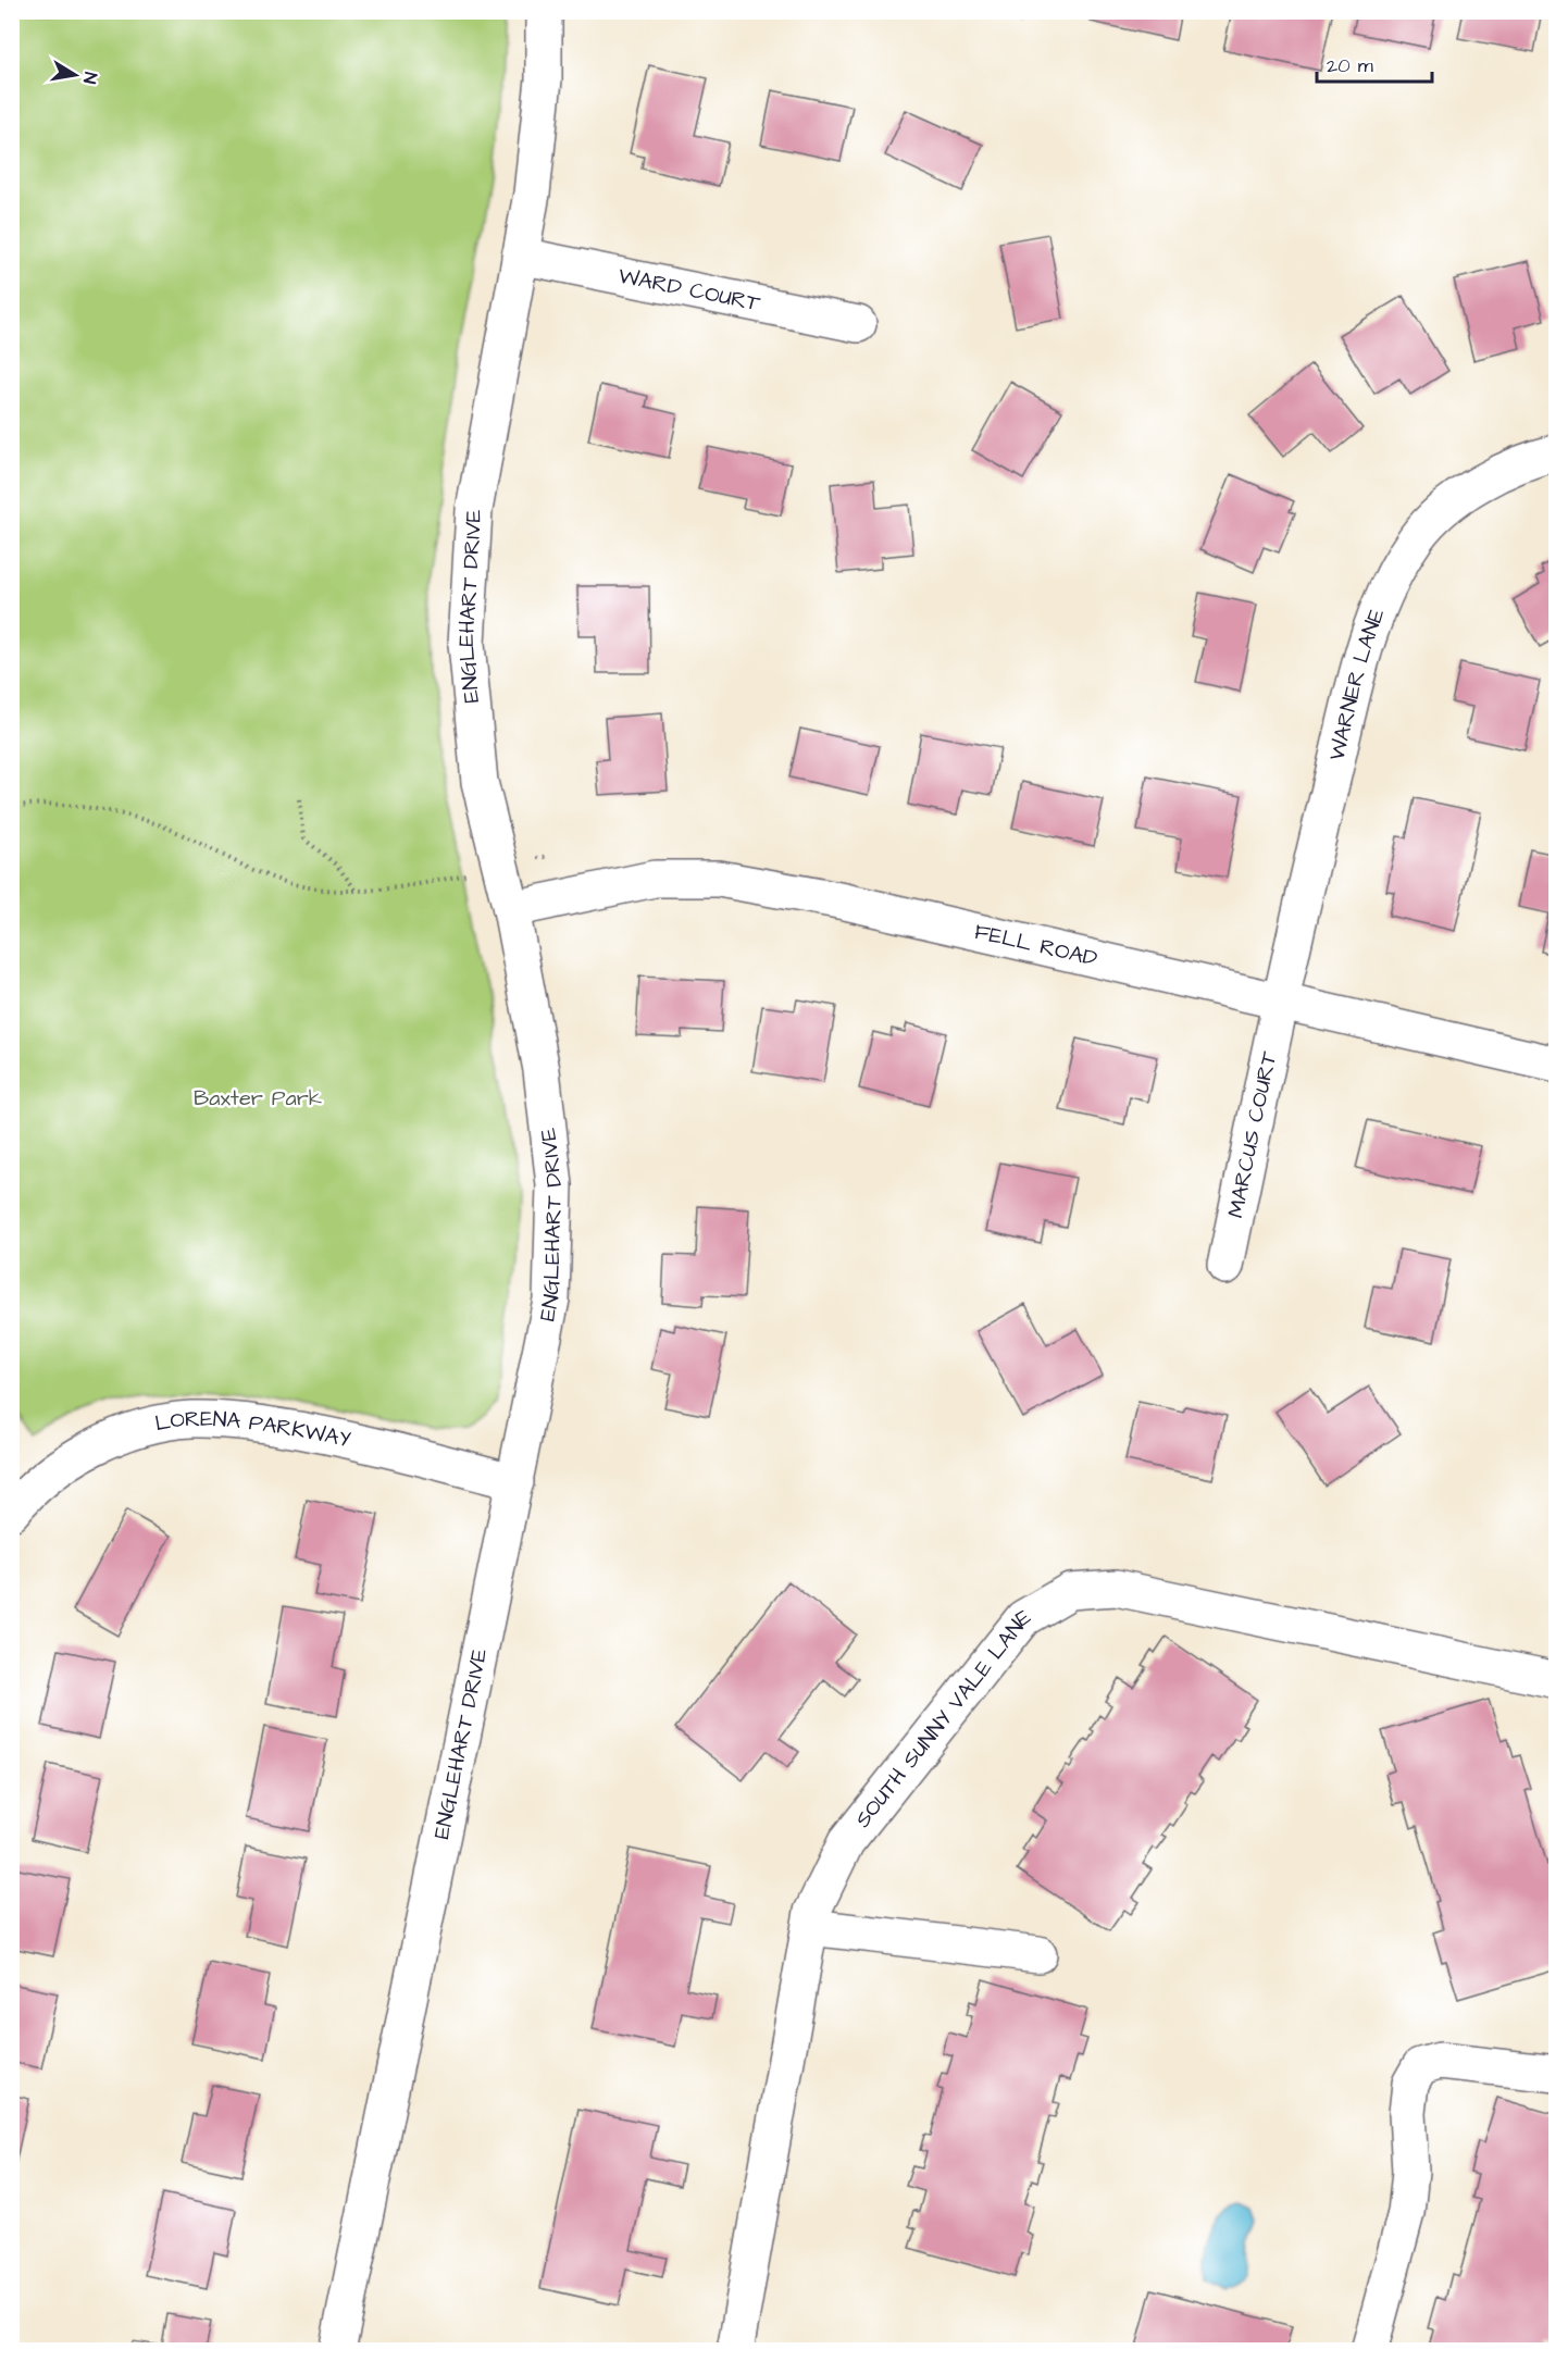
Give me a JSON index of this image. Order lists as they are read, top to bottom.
{
  "streets": {
    "street": [
      "WARD COURT",
      "ENGLEHART DRIVE",
      "WARNER LANE",
      "FELL ROAD",
      "MARCUS COURT",
      "LORENA PARKWAY",
      "SOUTH SUNNY VALE LANE"
    ]
  },
  "crossings": [
    ["WARD COURT", "ENGLEHART DRIVE"],
    ["ENGLEHART DRIVE", "FELL ROAD"],
    ["ENGLEHART DRIVE", "LORENA PARKWAY"],
    ["WARNER LANE", "FELL ROAD"],
    ["WARNER LANE", "MARCUS COURT"],
    ["FELL ROAD", "MARCUS COURT"]
  ],
  "parks": ["Baxter Park"],
  "scale_bar": "20 m",
  "north": "right"
}
